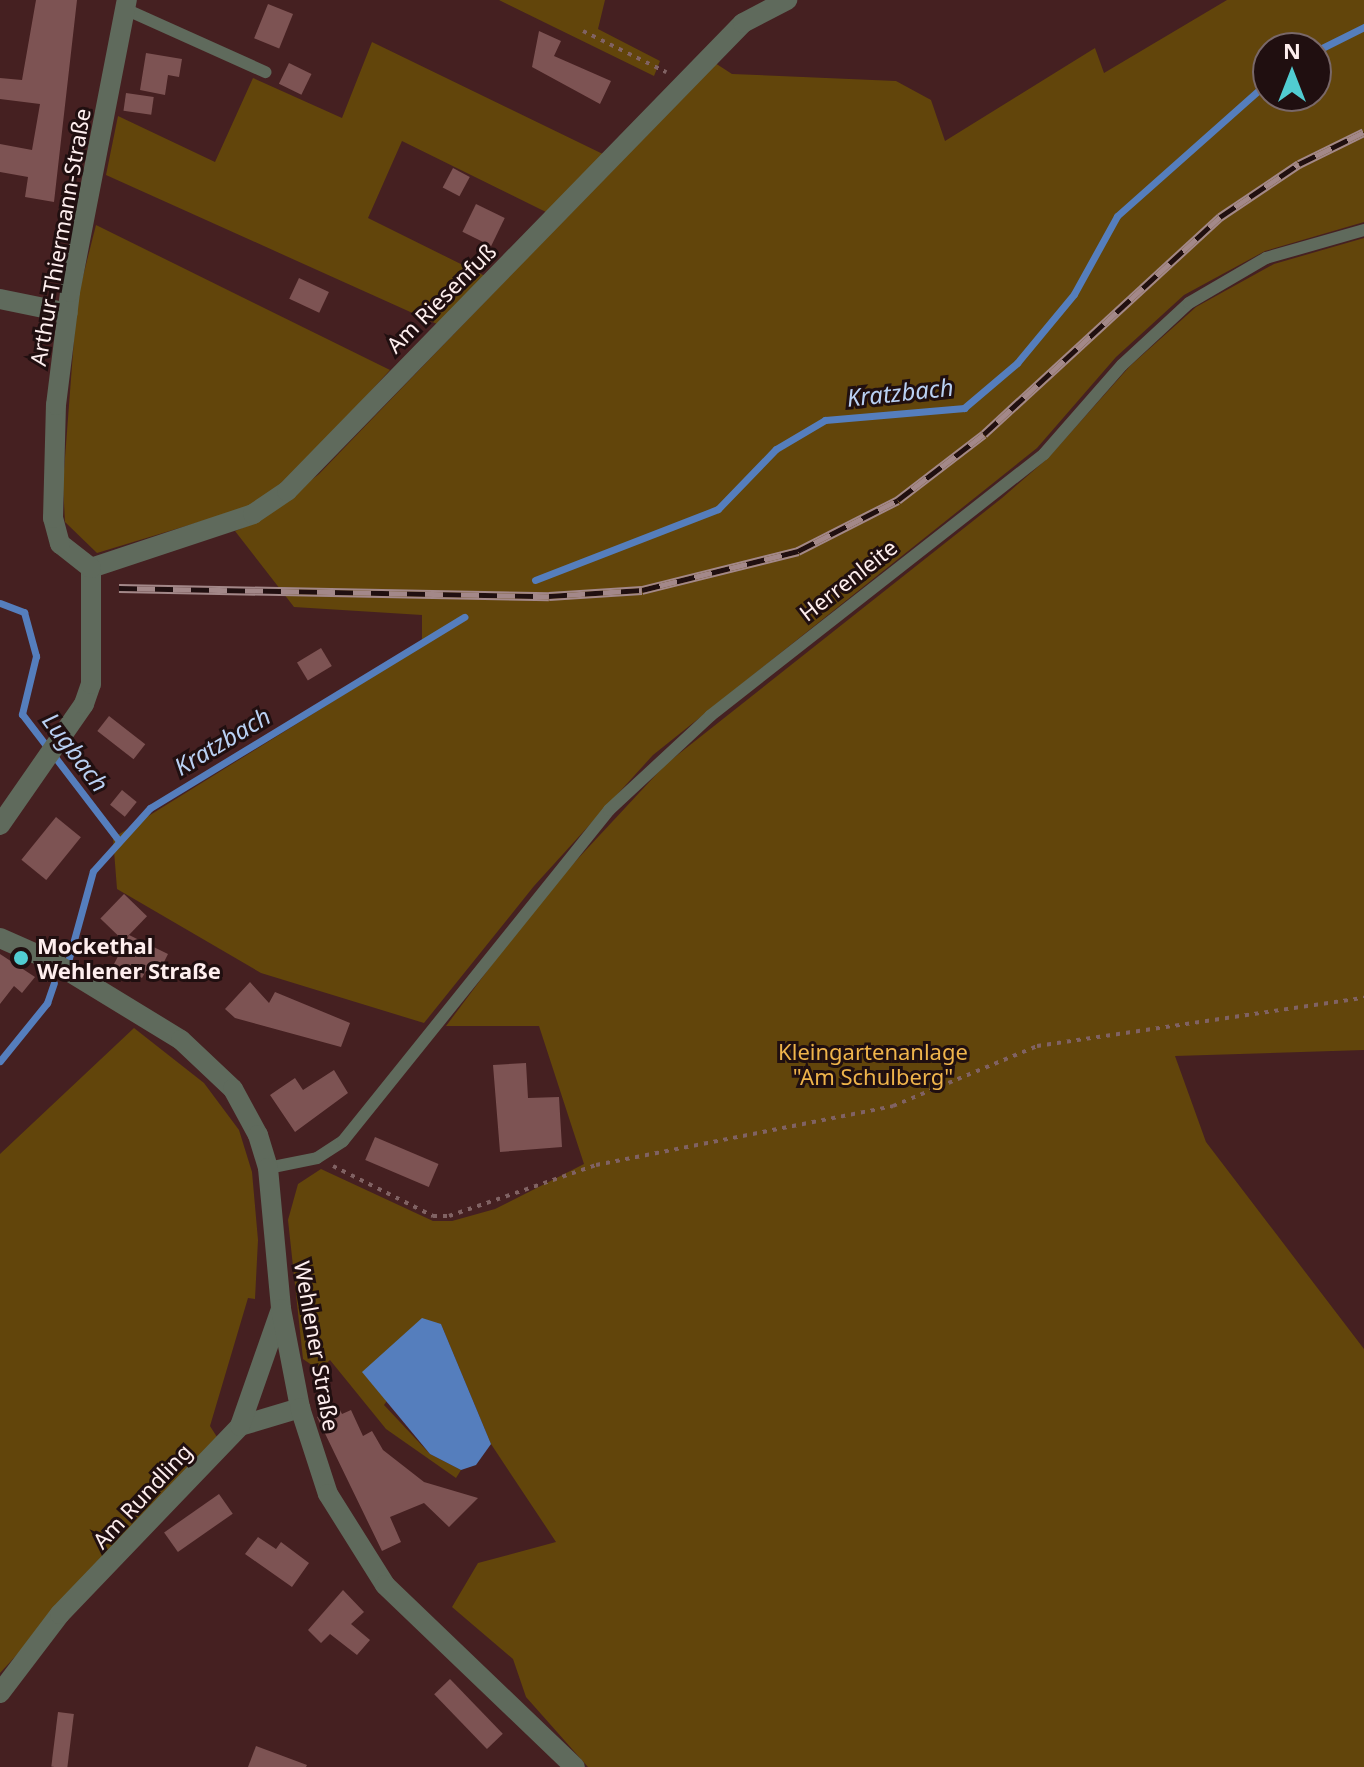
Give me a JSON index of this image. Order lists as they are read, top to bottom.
{
  "streets": {
    "street": [
      "Arthur-Thiermann-Straße",
      "Am Riesenfuß",
      "Wehlener Straße",
      "Am Rundling"
    ],
    "lane": ["Herrenleite"]
  },
  "crossings": [
    ["Arthur-Thiermann-Straße", "Am Riesenfuß"],
    ["Wehlener Straße", "Am Rundling"]
  ],
  "water": ["Kratzbach", "Lugbach"],
  "parks": ["Kleingartenanlage \"Am Schulberg\""],
  "places": ["Mockethal Wehlener Straße"],
  "north": "top"
}
